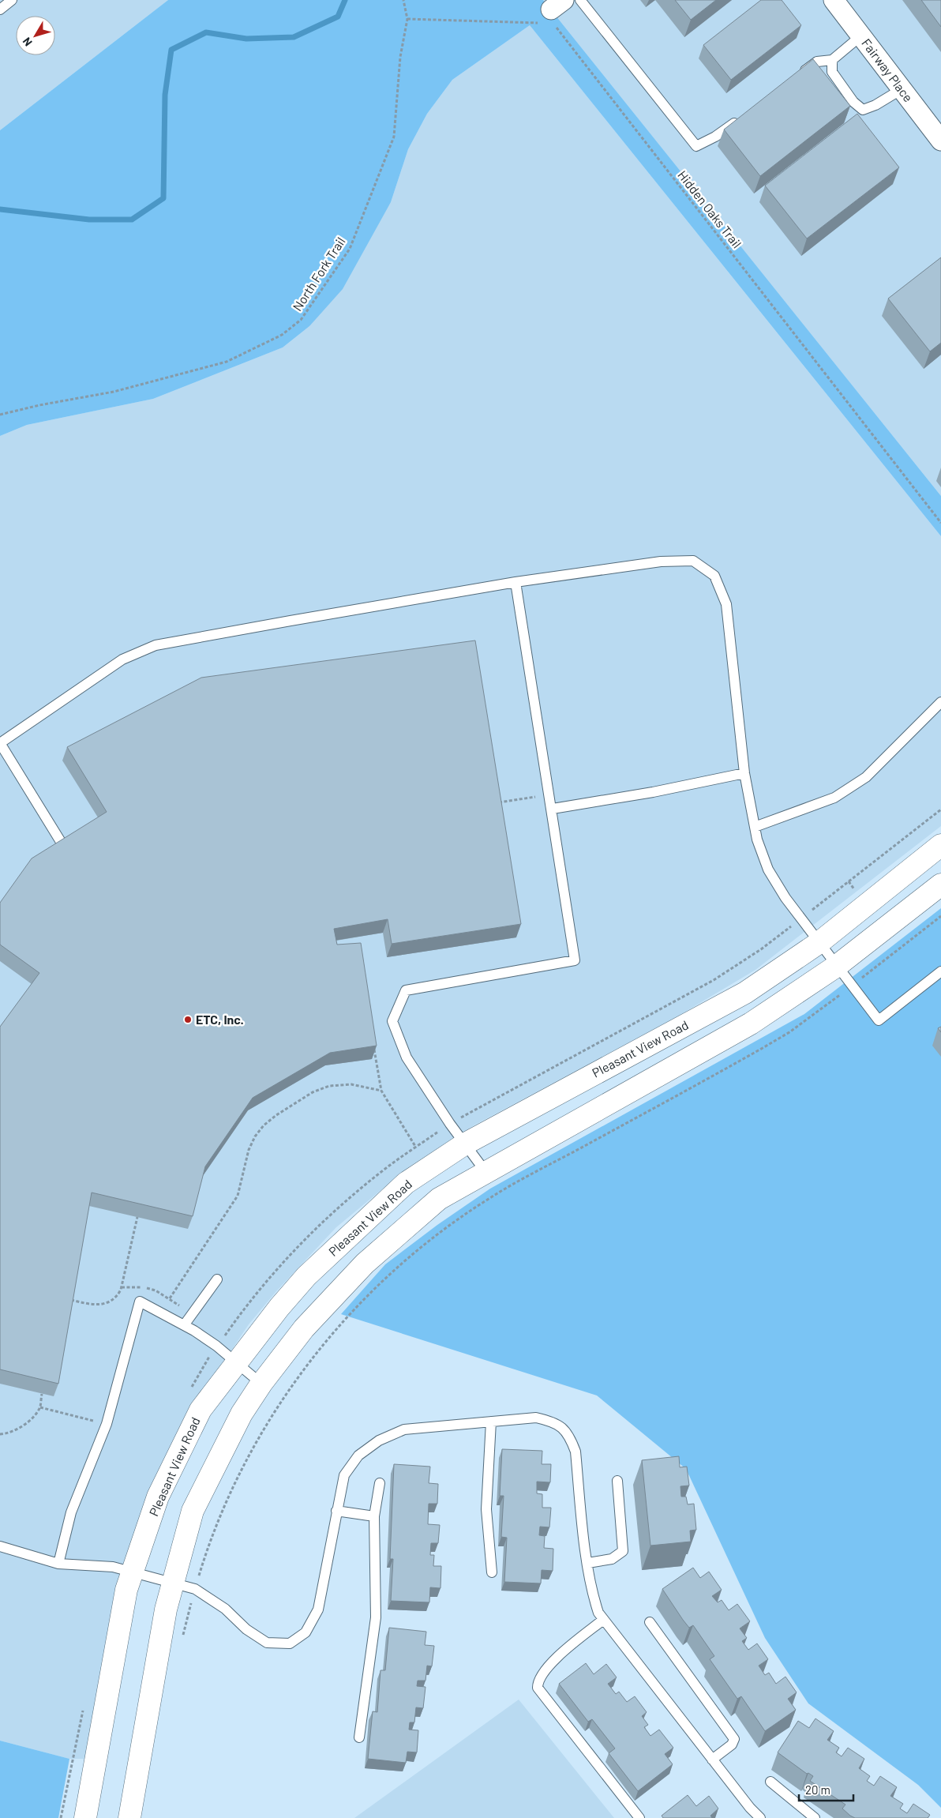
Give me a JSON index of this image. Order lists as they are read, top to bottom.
{
  "streets": {
    "street": ["Fairway Place", "Pleasant View Road"],
    "path": ["Hidden Oaks Trail", "North Fork Trail"]
  },
  "crossings": [
    ["Hidden Oaks Trail", "North Fork Trail"]
  ],
  "places": ["ETC, Inc."],
  "scale_bar": "20 m",
  "north": "bottom left"
}
